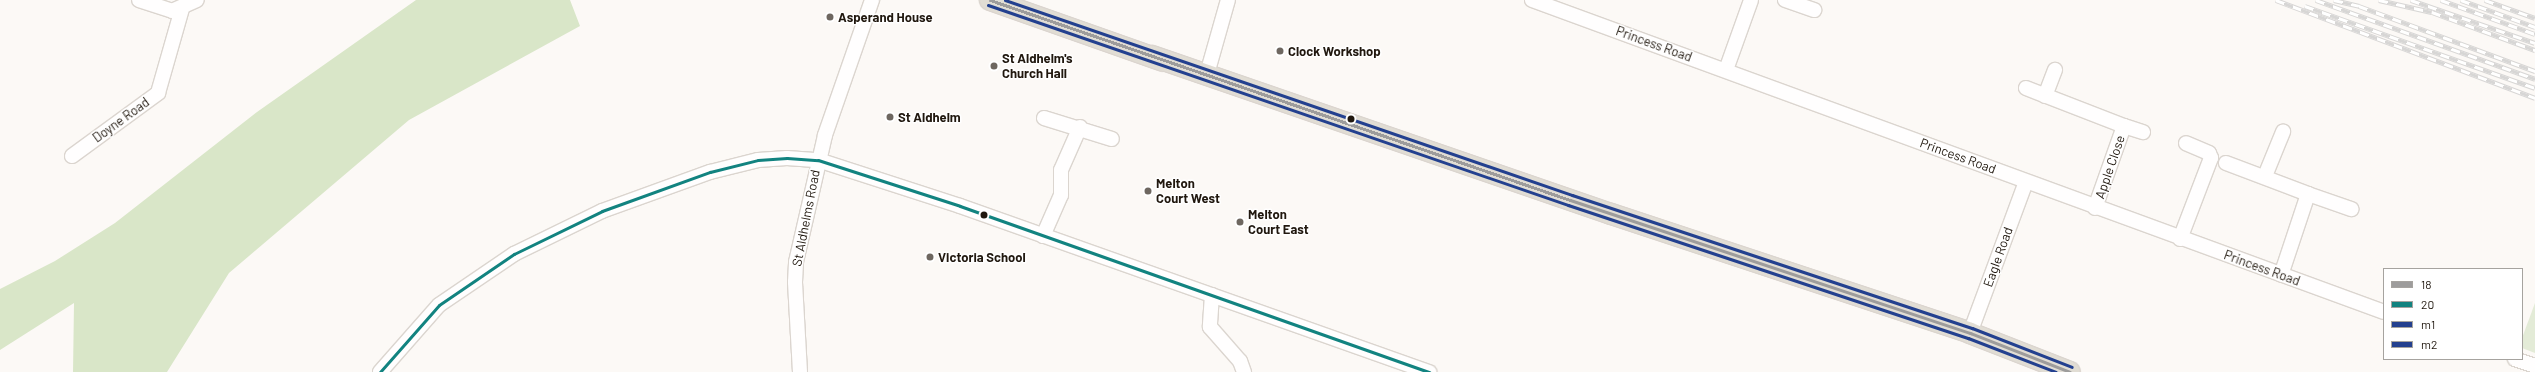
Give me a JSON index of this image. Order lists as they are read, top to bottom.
{
  "streets": {
    "street": [
      "Princess Road",
      "Doyne Road",
      "Apple Close",
      "St Aldhelms Road",
      "Eagle Road"
    ]
  },
  "crossings": [
    ["Princess Road", "Apple Close"],
    ["Princess Road", "Eagle Road"]
  ],
  "places": [
    "Asperand House",
    "Clock Workshop",
    "St Aldhelm's Church Hall",
    "St Aldhelm",
    "Melton Court West",
    "Melton Court East",
    "Victoria School"
  ],
  "lines": [
    "transit line 18",
    "transit line m2",
    "transit line m1",
    "transit line 20"
  ],
  "legend": [
    "18",
    "20",
    "m1",
    "m2"
  ]
}
